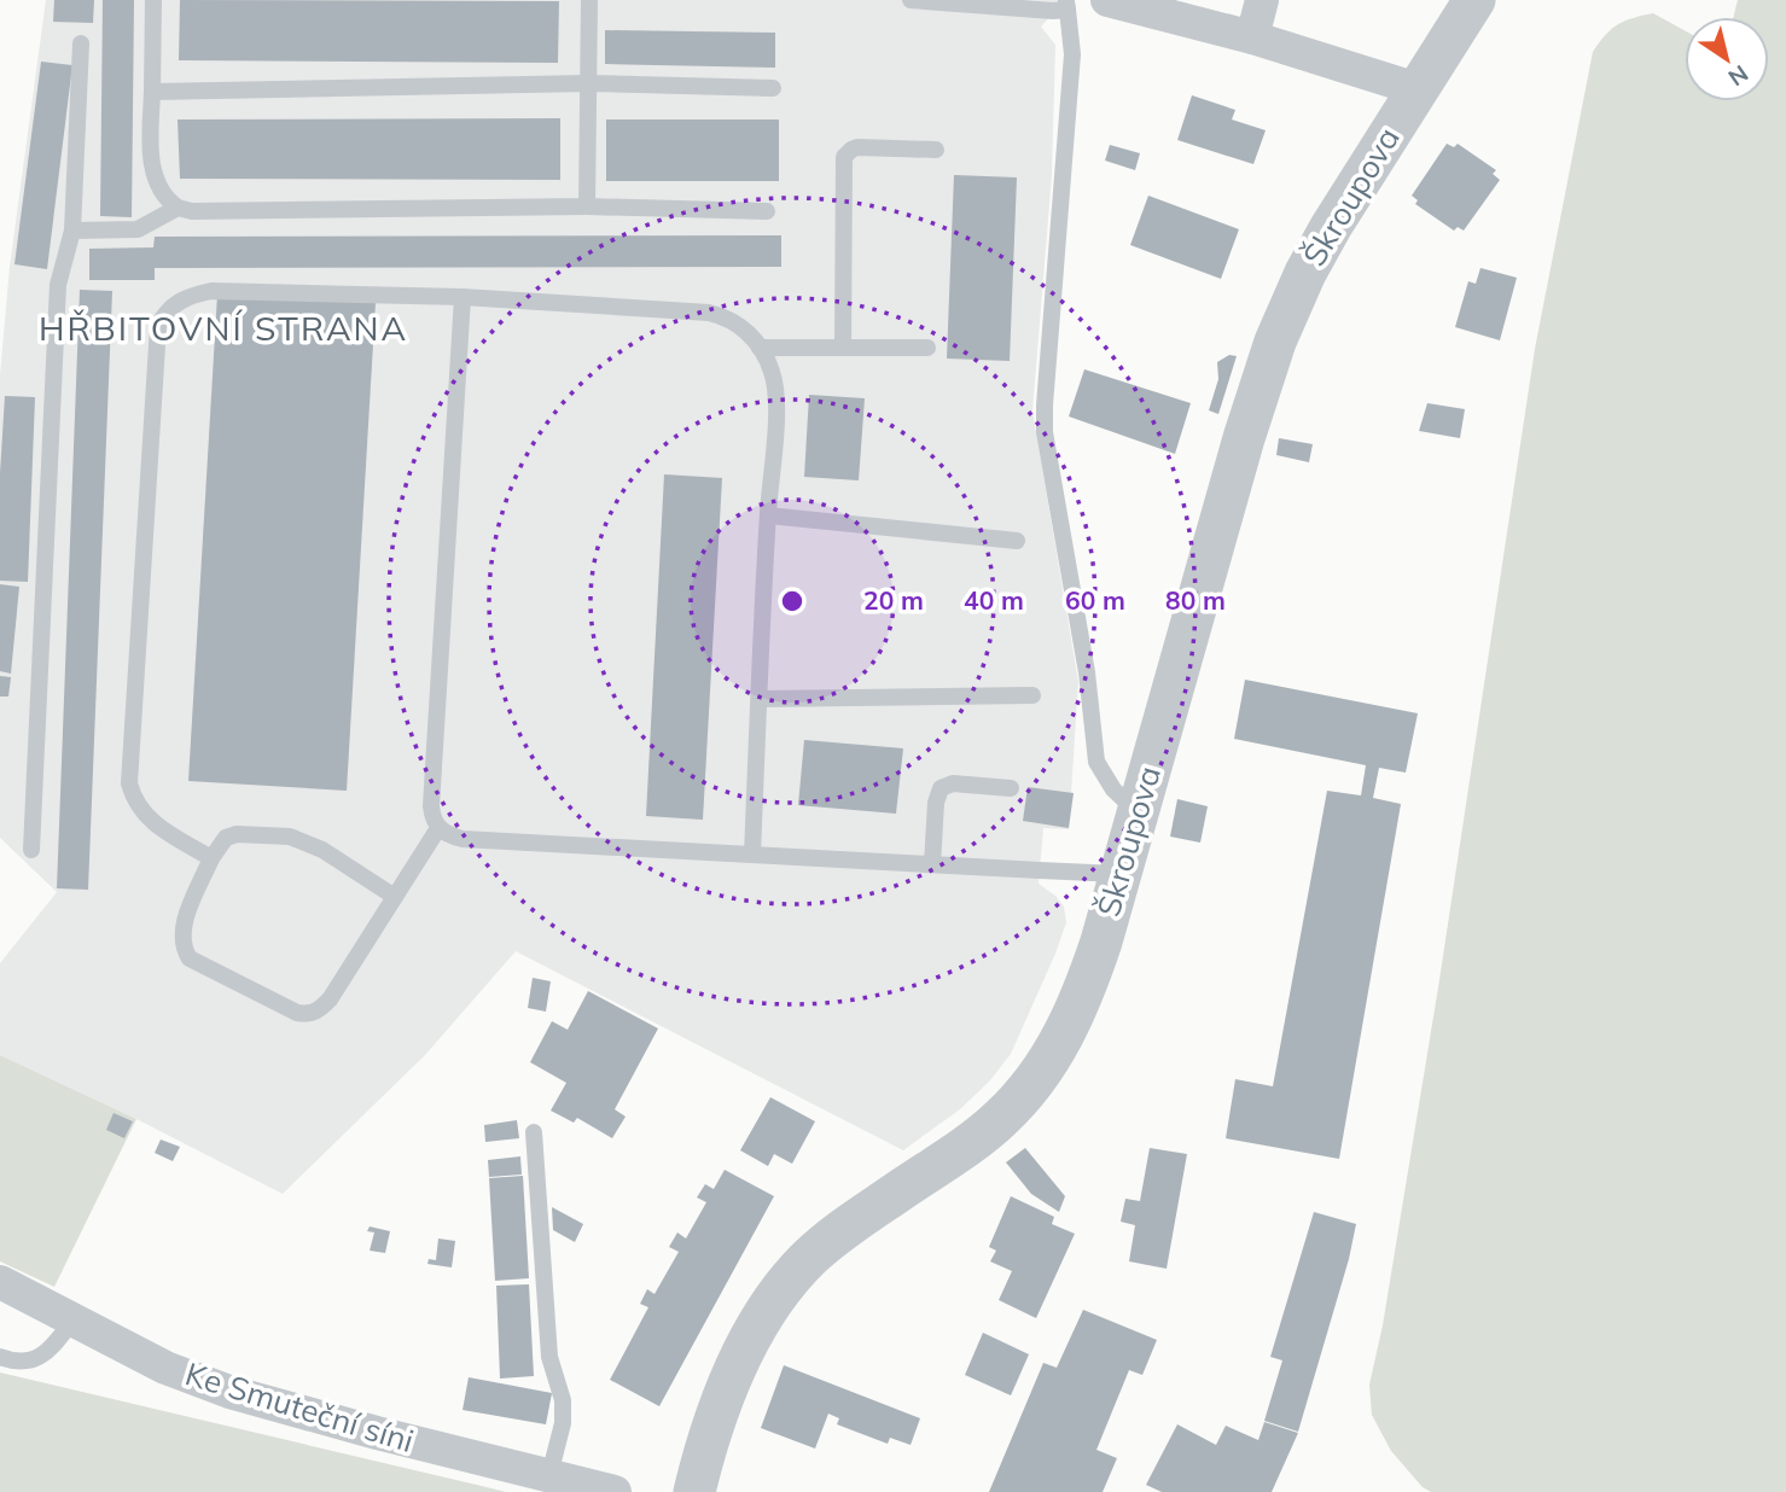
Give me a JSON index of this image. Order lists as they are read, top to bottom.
{
  "streets": {
    "street": ["Škroupova", "Ke Smuteční síni"]
  },
  "districts": ["HŘBITOVNÍ STRANA"],
  "north": "bottom right",
  "rings": [
    "20 m",
    "40 m",
    "60 m",
    "80 m"
  ]
}
